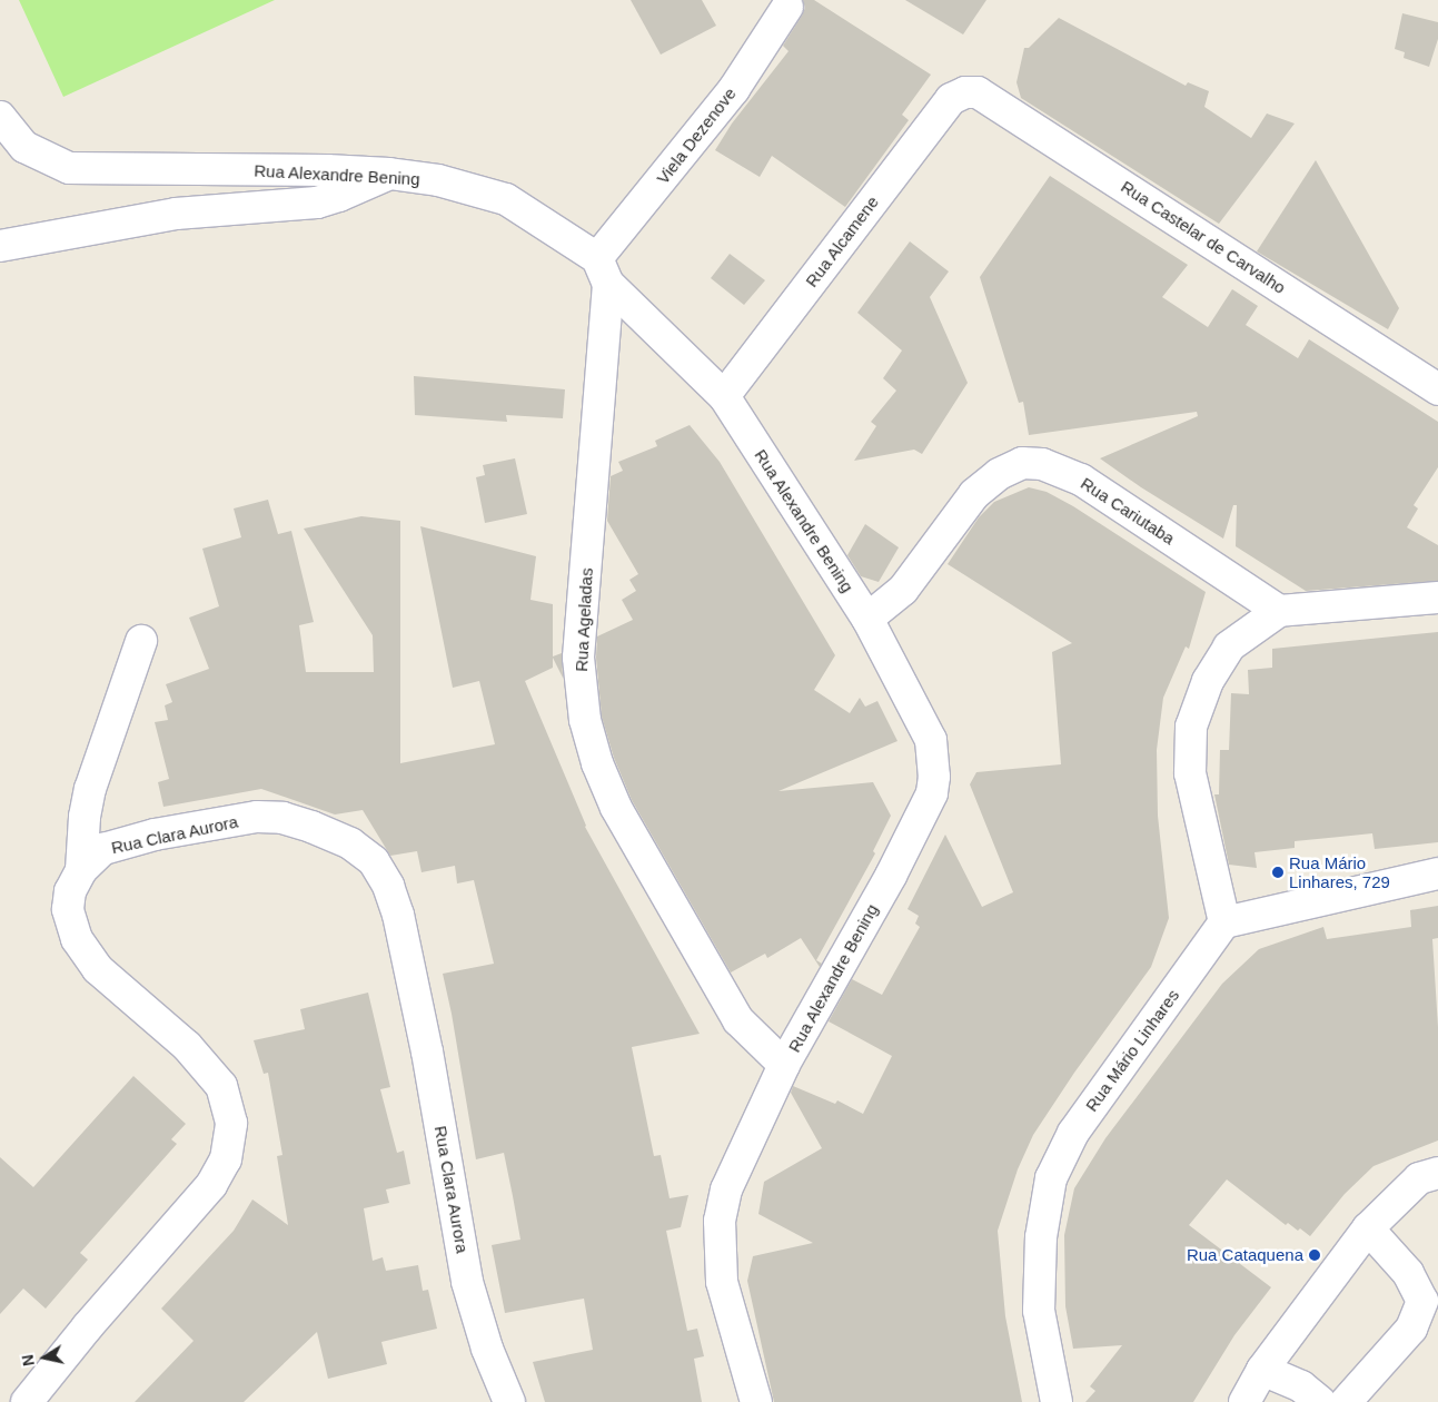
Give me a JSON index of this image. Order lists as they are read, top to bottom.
{
  "streets": {
    "street": [
      "Viela Dezenove",
      "Rua Alexandre Bening",
      "Rua Castelar de Carvalho",
      "Rua Alcamene",
      "Rua Cariutaba",
      "Rua Ageladas",
      "Rua Clara Aurora",
      "Rua Mário Linhares"
    ]
  },
  "crossings": [
    ["Viela Dezenove", "Rua Alexandre Bening"],
    ["Viela Dezenove", "Rua Ageladas"],
    ["Rua Alexandre Bening", "Rua Alcamene"],
    ["Rua Alexandre Bening", "Rua Cariutaba"],
    ["Rua Alexandre Bening", "Rua Ageladas"],
    ["Rua Castelar de Carvalho", "Rua Alcamene"]
  ],
  "places": ["Rua Mário Linhares, 729", "Rua Cataquena"],
  "north": "left"
}
